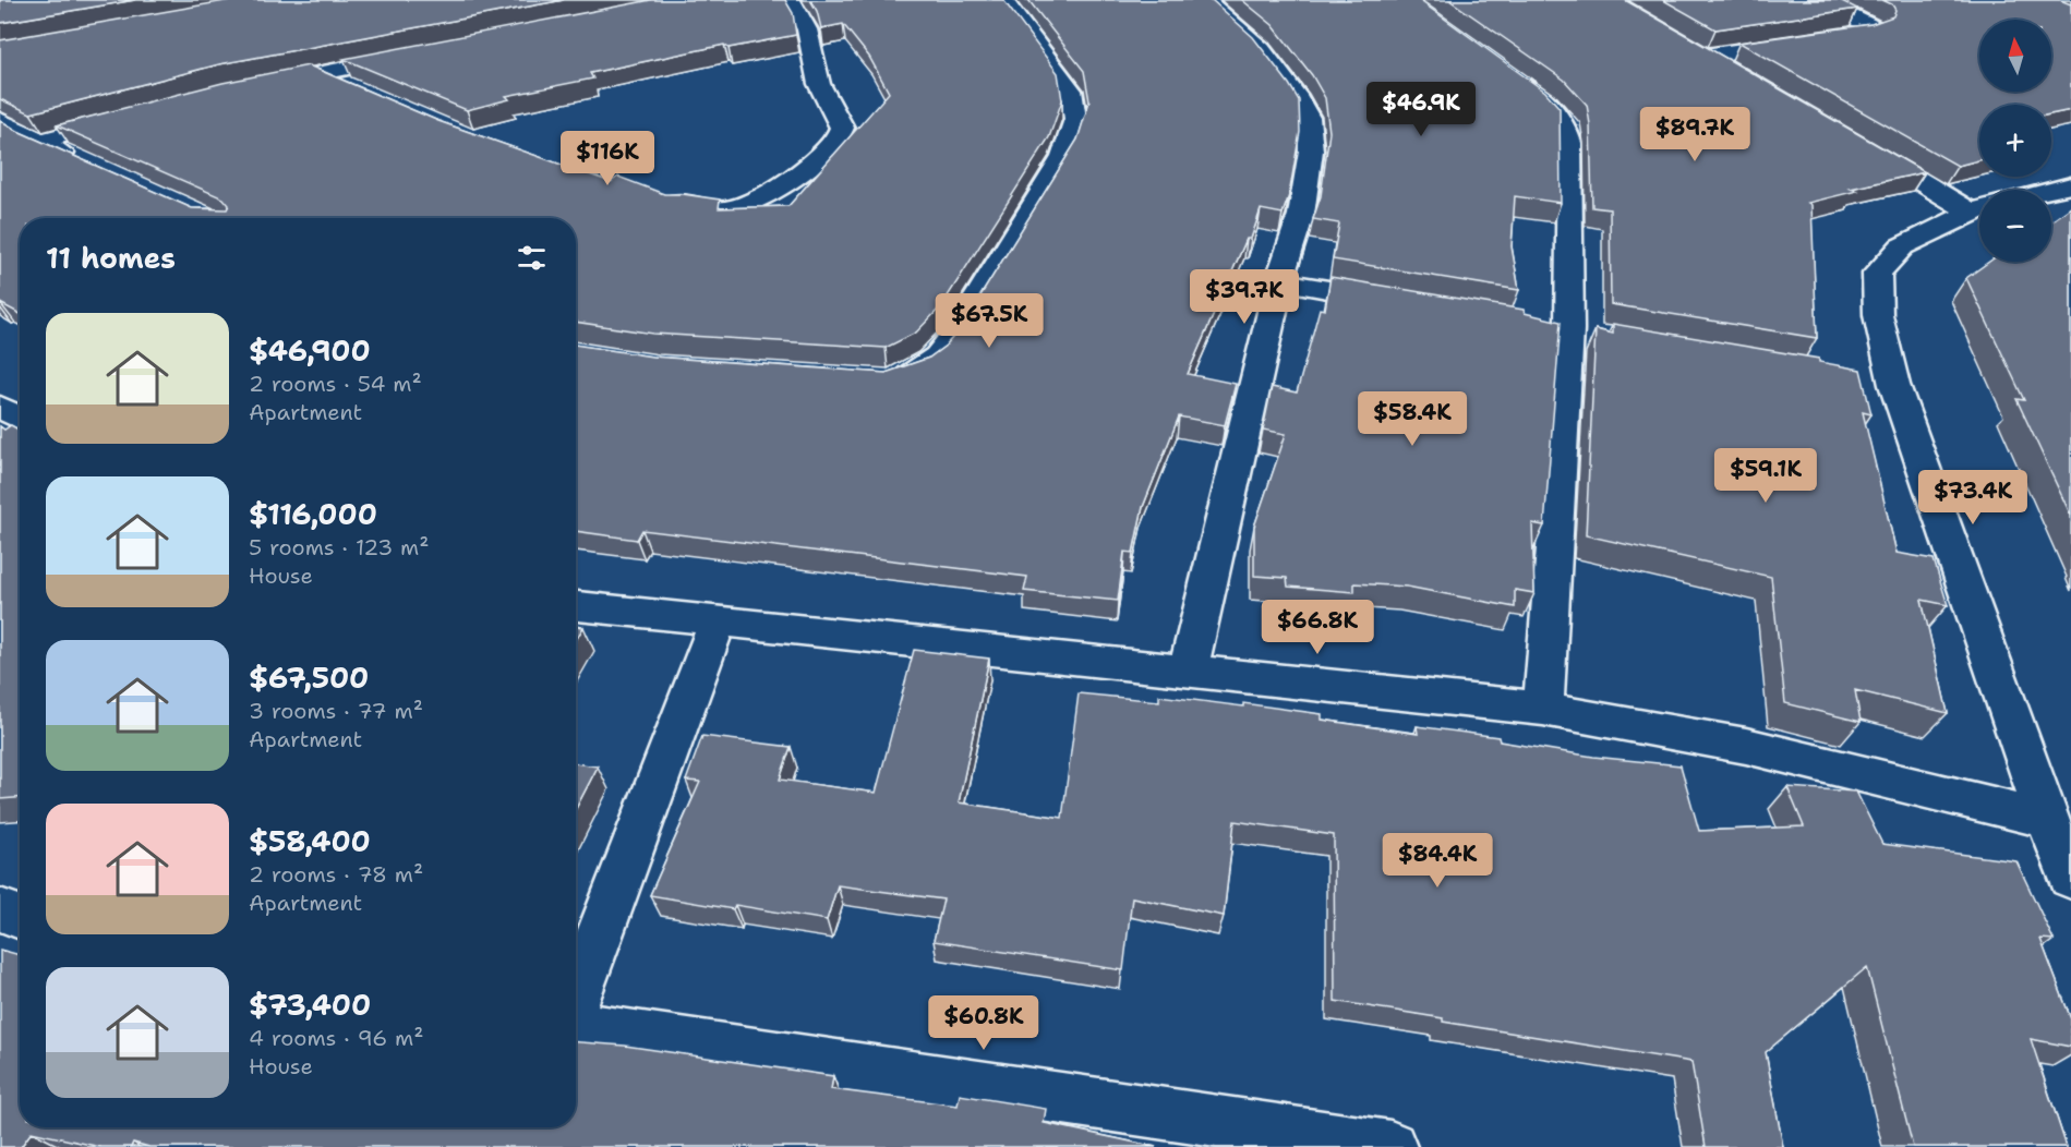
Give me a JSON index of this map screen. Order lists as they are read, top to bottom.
{
  "north": "top",
  "page": {
    "map_buttons": ["+", "−"],
    "price": [
      "$46.9K",
      "$89.7K",
      "$116K",
      "$39.7K",
      "$67.5K",
      "$58.4K",
      "$59.1K",
      "$73.4K",
      "$66.8K",
      "$84.4K",
      "$60.8K"
    ],
    "heading": "11 homes",
    "list": [
      {
        "name": "$46,900",
        "note": "2 rooms · 54 m² · Apartment"
      },
      {
        "name": "$116,000",
        "note": "5 rooms · 123 m² · House"
      },
      {
        "name": "$67,500",
        "note": "3 rooms · 77 m² · Apartment"
      },
      {
        "name": "$58,400",
        "note": "2 rooms · 78 m² · Apartment"
      },
      {
        "name": "$73,400",
        "note": "4 rooms · 96 m² · House"
      }
    ]
  }
}
